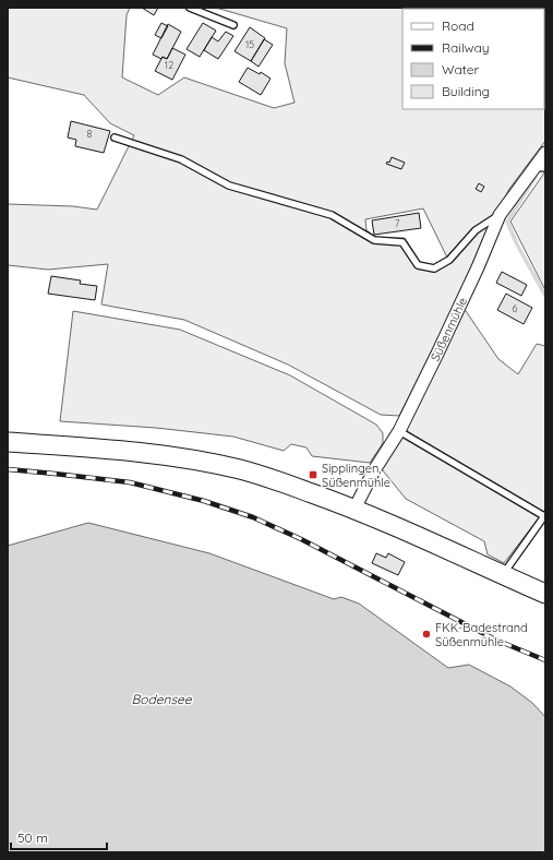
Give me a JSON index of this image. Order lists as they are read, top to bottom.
{
  "streets": {
    "street": ["Süßenmühle"]
  },
  "water": ["Bodensee"],
  "places": {
    "transit": ["Sipplingen, Süßenmühle"],
    "other": ["FKK-Badestrand Süßenmühle"]
  },
  "house_numbers": [
    "15",
    "12",
    "8",
    "7",
    "6"
  ],
  "legend": [
    "Road",
    "Railway",
    "Water",
    "Building"
  ],
  "scale_bar": "50 m"
}
